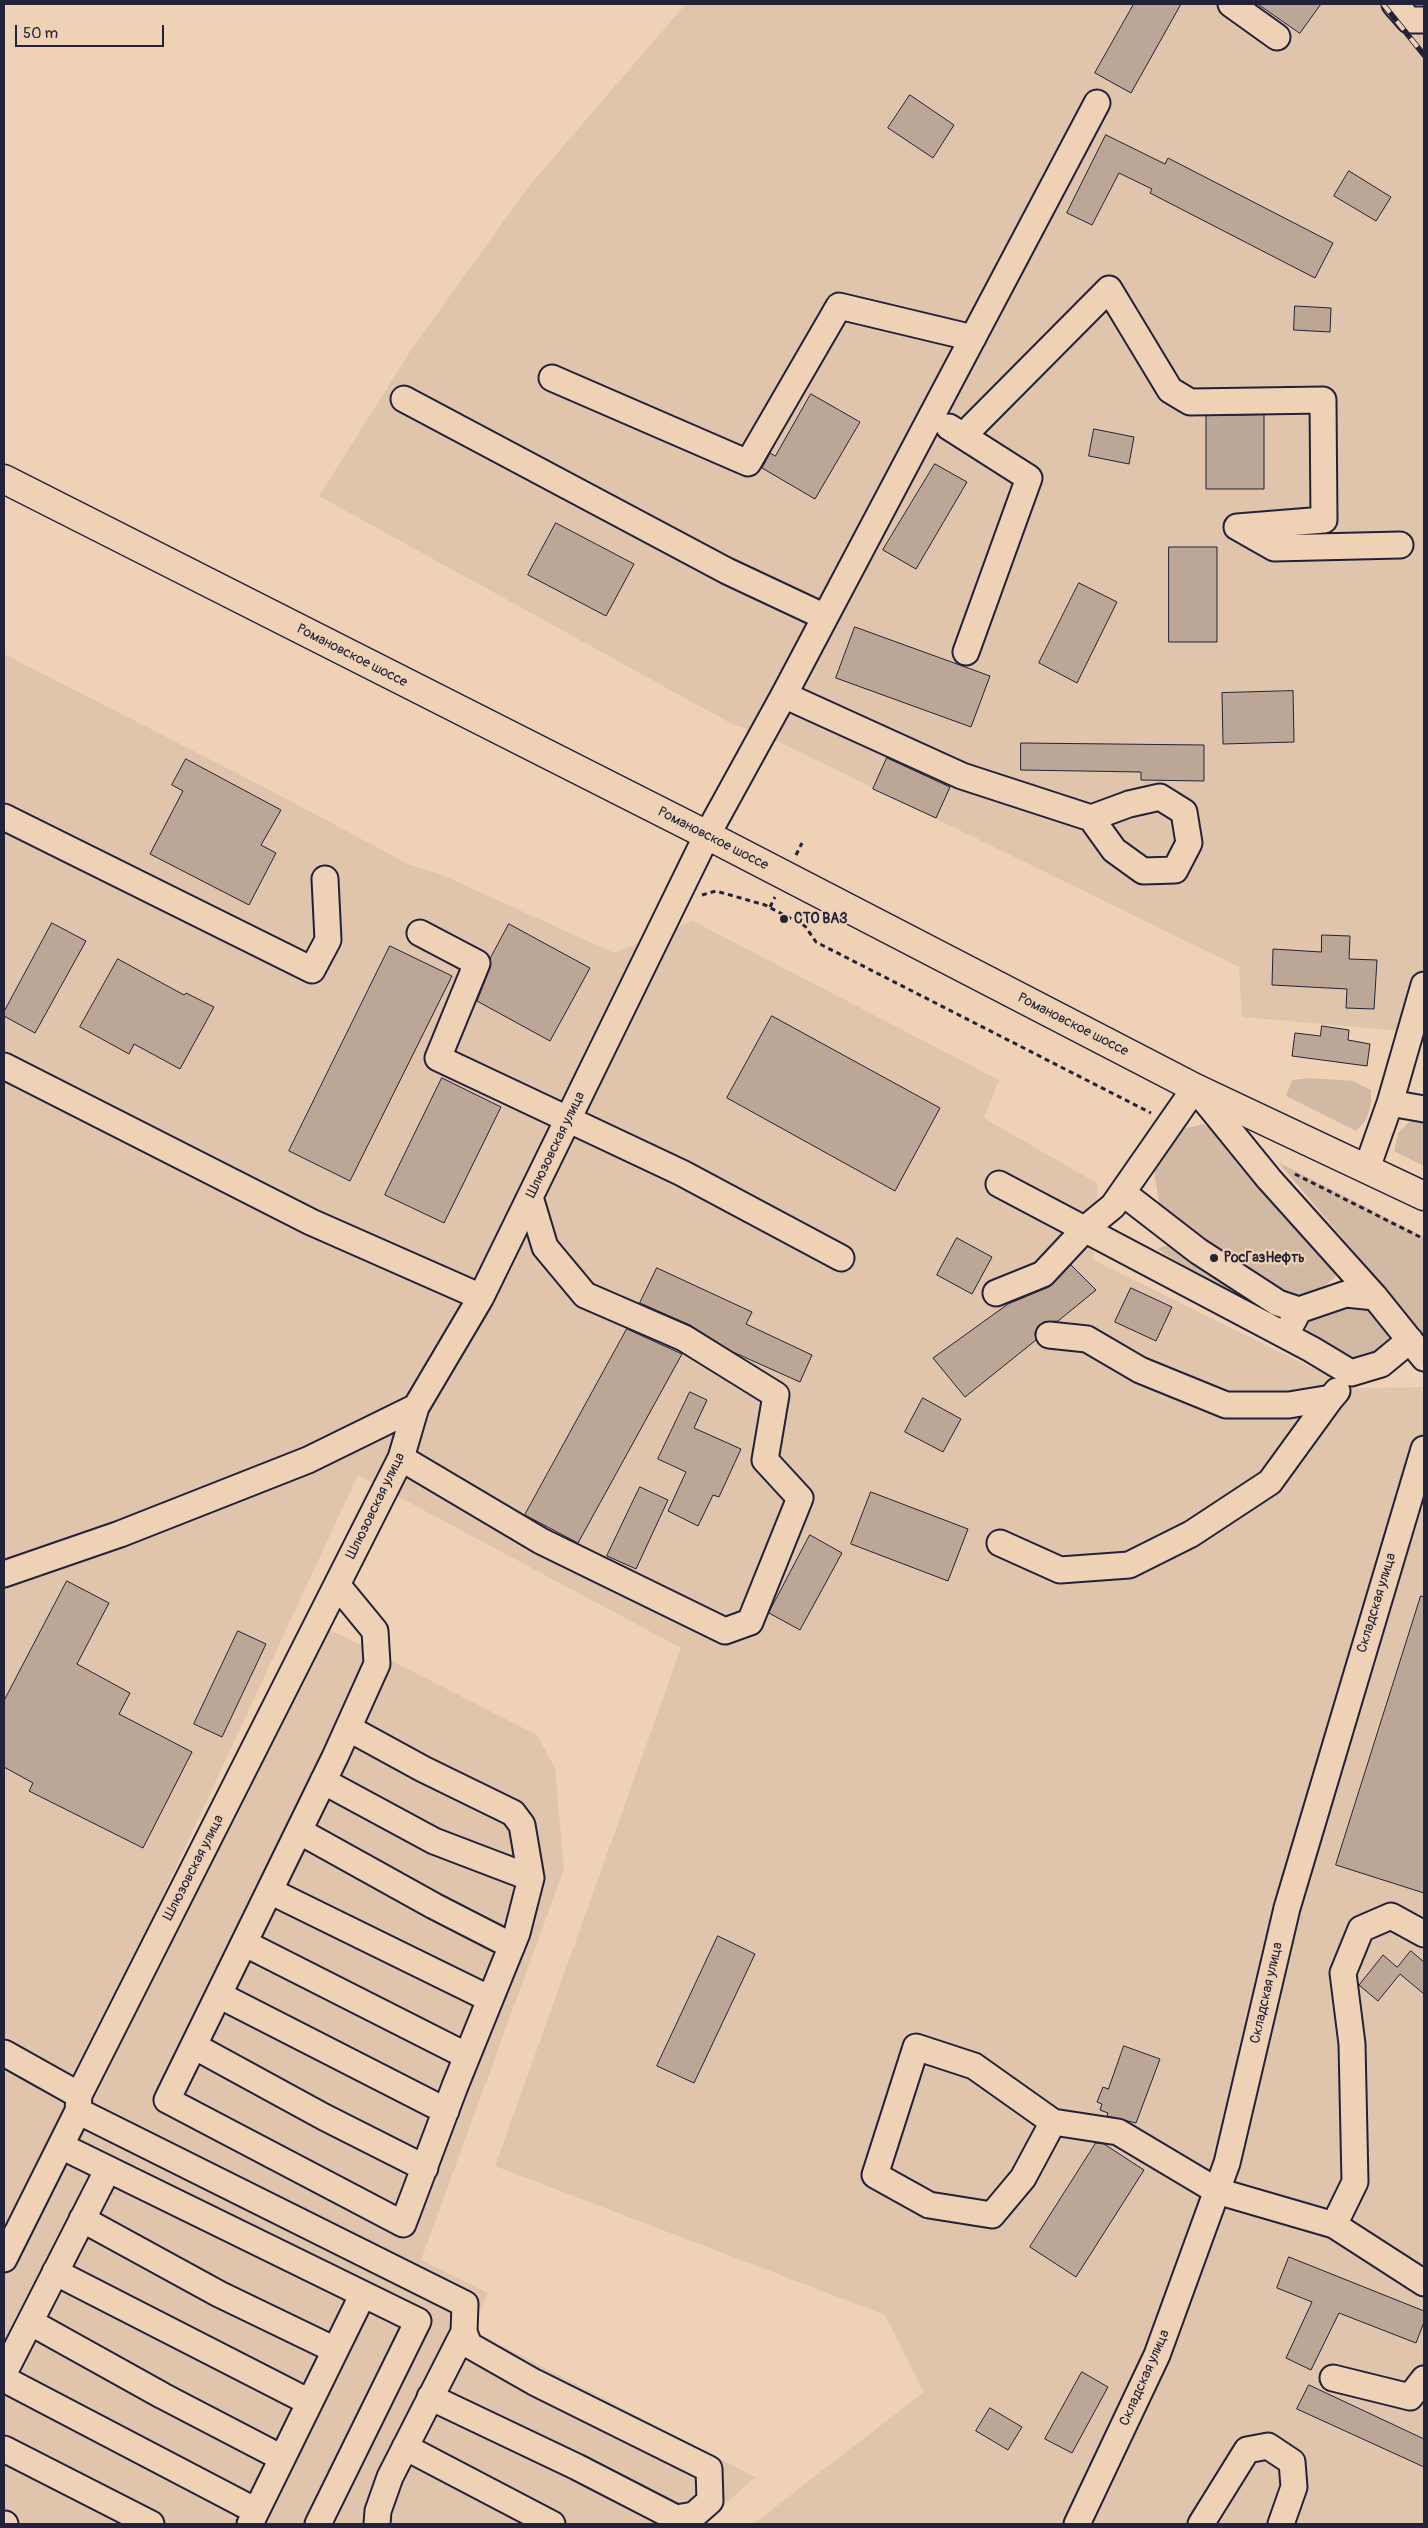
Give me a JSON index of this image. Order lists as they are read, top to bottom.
{
  "streets": {
    "main road": ["Романовское шоссе"],
    "street": ["Шлюзовская улица", "Складская улица"]
  },
  "crossings": [
    ["Романовское шоссе", "Шлюзовская улица"]
  ],
  "places": ["СТО ВАЗ", "РосГазНефть"],
  "scale_bar": "50 m"
}
